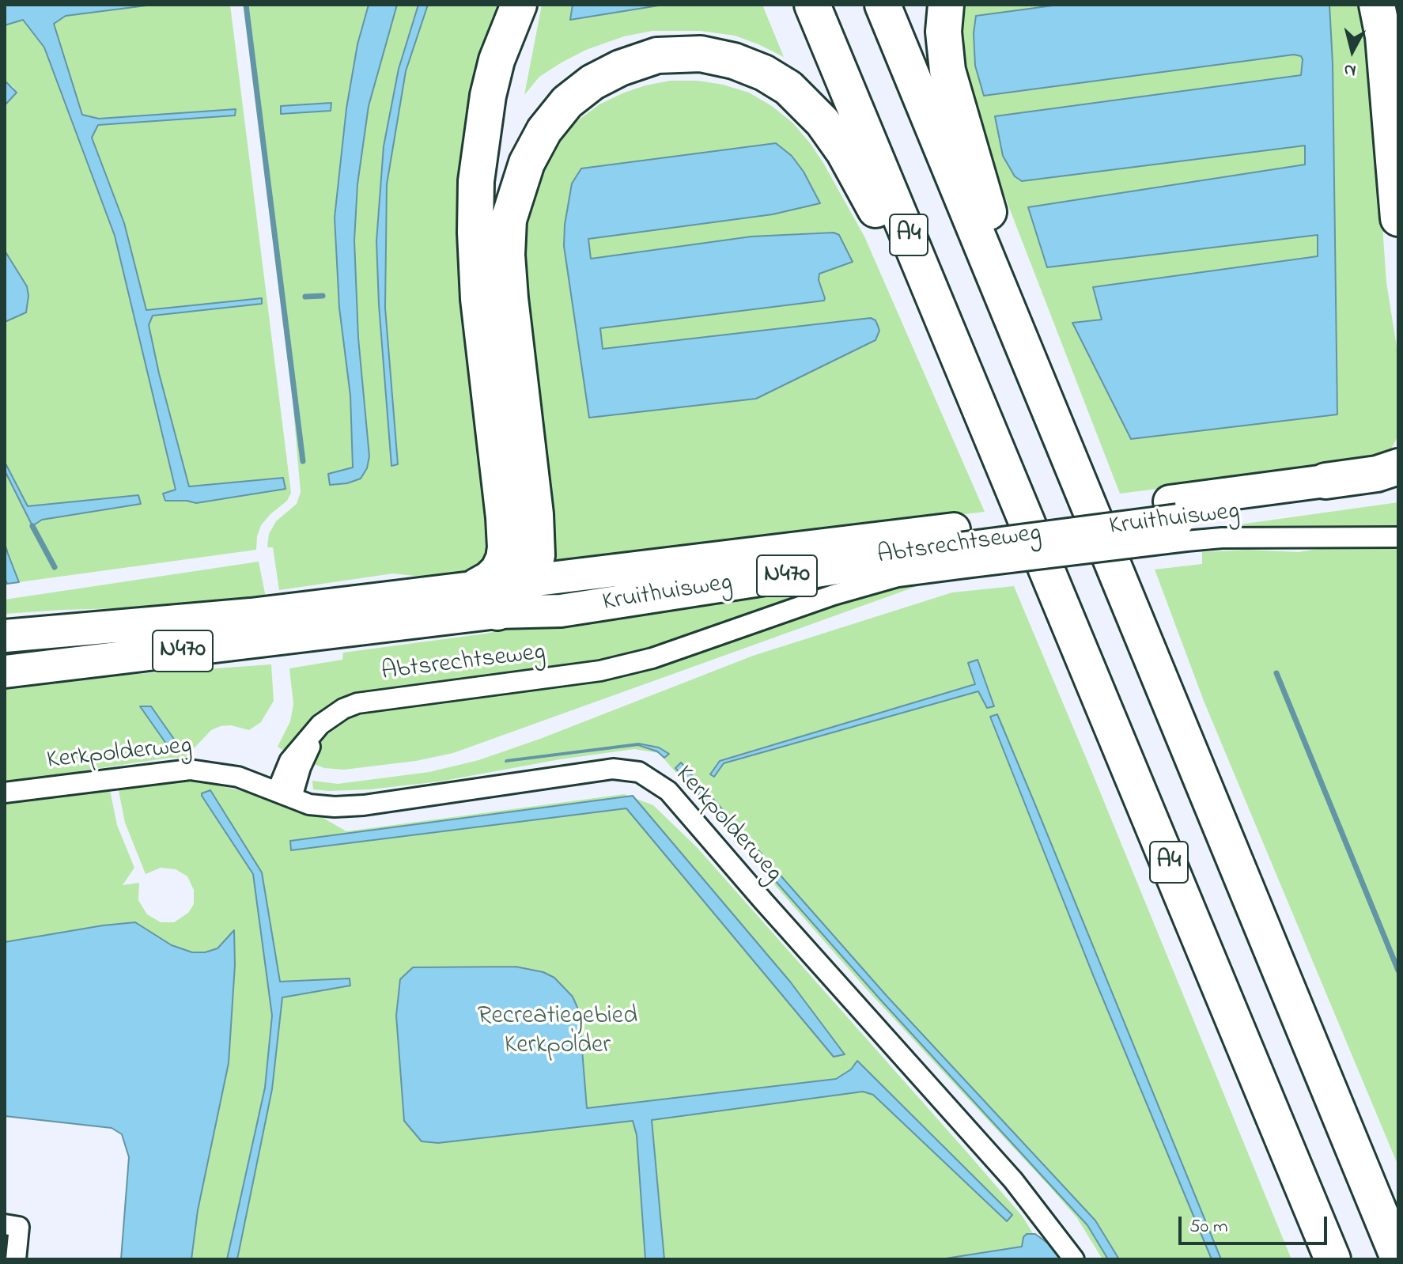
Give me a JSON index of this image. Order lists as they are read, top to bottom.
{
  "streets": {
    "highway": ["A4"],
    "main road": ["Kruithuisweg", "N470"],
    "street": ["Abtsrechtseweg", "Kerkpolderweg"]
  },
  "crossings": [
    ["A4", "Kruithuisweg"],
    ["Kruithuisweg", "Abtsrechtseweg"],
    ["Abtsrechtseweg", "Kerkpolderweg"]
  ],
  "parks": ["Recreatiegebied Kerkpolder"],
  "scale_bar": "50 m",
  "north": "bottom"
}
